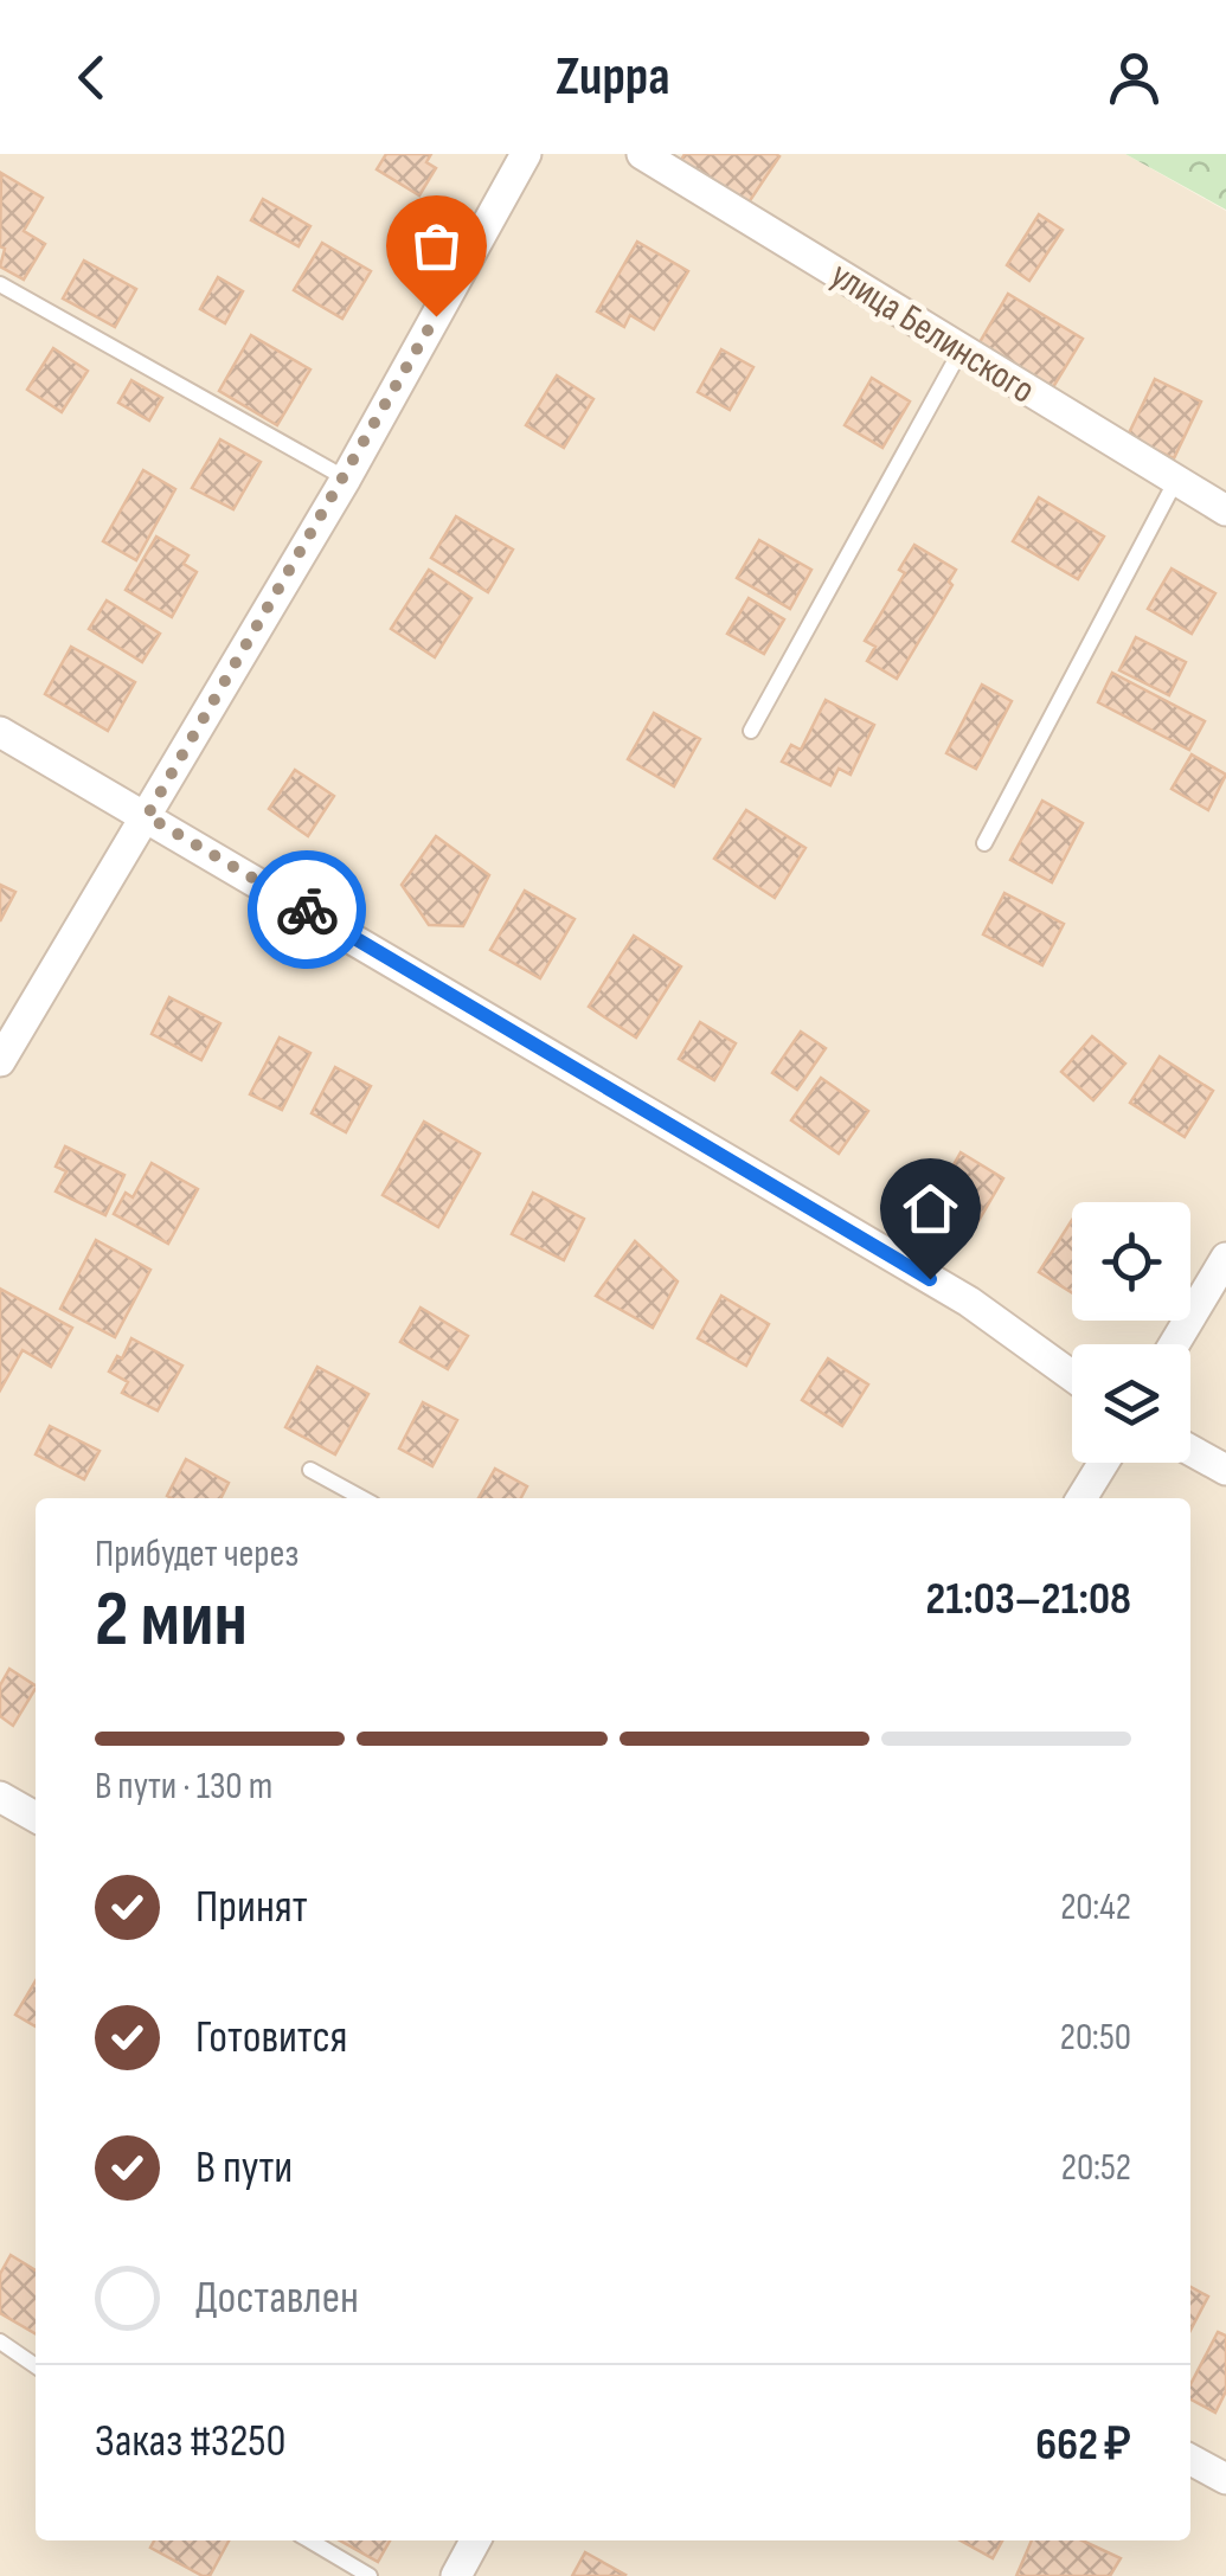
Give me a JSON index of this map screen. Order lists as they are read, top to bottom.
{
  "streets": {
    "street": ["улица Белинского"]
  },
  "page": {
    "header": "Zuppa",
    "heading": ["2 мин", "Прибудет через", "21:03–21:08"],
    "panel": ["Заказ #3250", "662 ₽"],
    "bar": "В пути · 130 m",
    "list": [
      ["Принят", "20:42"],
      ["Готовится", "20:50"],
      ["В пути", "20:52"],
      "Доставлен"
    ]
  }
}
